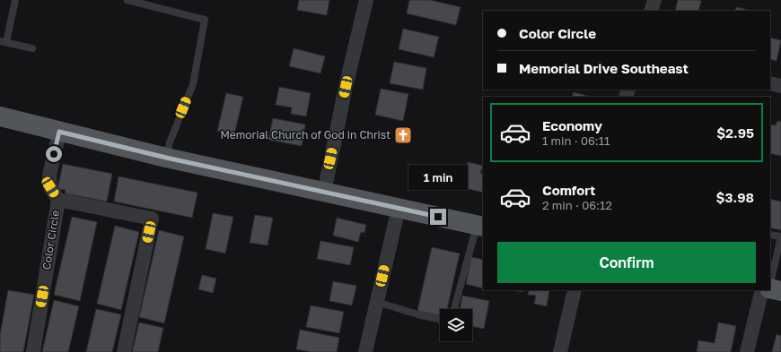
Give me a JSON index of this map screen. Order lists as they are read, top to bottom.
{
  "streets": {
    "street": ["Color Circle"]
  },
  "places": {
    "church": ["Memorial Church of God in Christ"]
  },
  "page": {
    "banner": ["Color Circle", "Memorial Drive Southeast"],
    "list": [
      {
        "name": "Economy",
        "note": "1 min · 06:11",
        "value": "$2.95"
      },
      {
        "name": "Comfort",
        "note": "2 min · 06:12",
        "value": "$3.98"
      }
    ],
    "bubble": "1 min",
    "buttons": "Confirm"
  }
}
